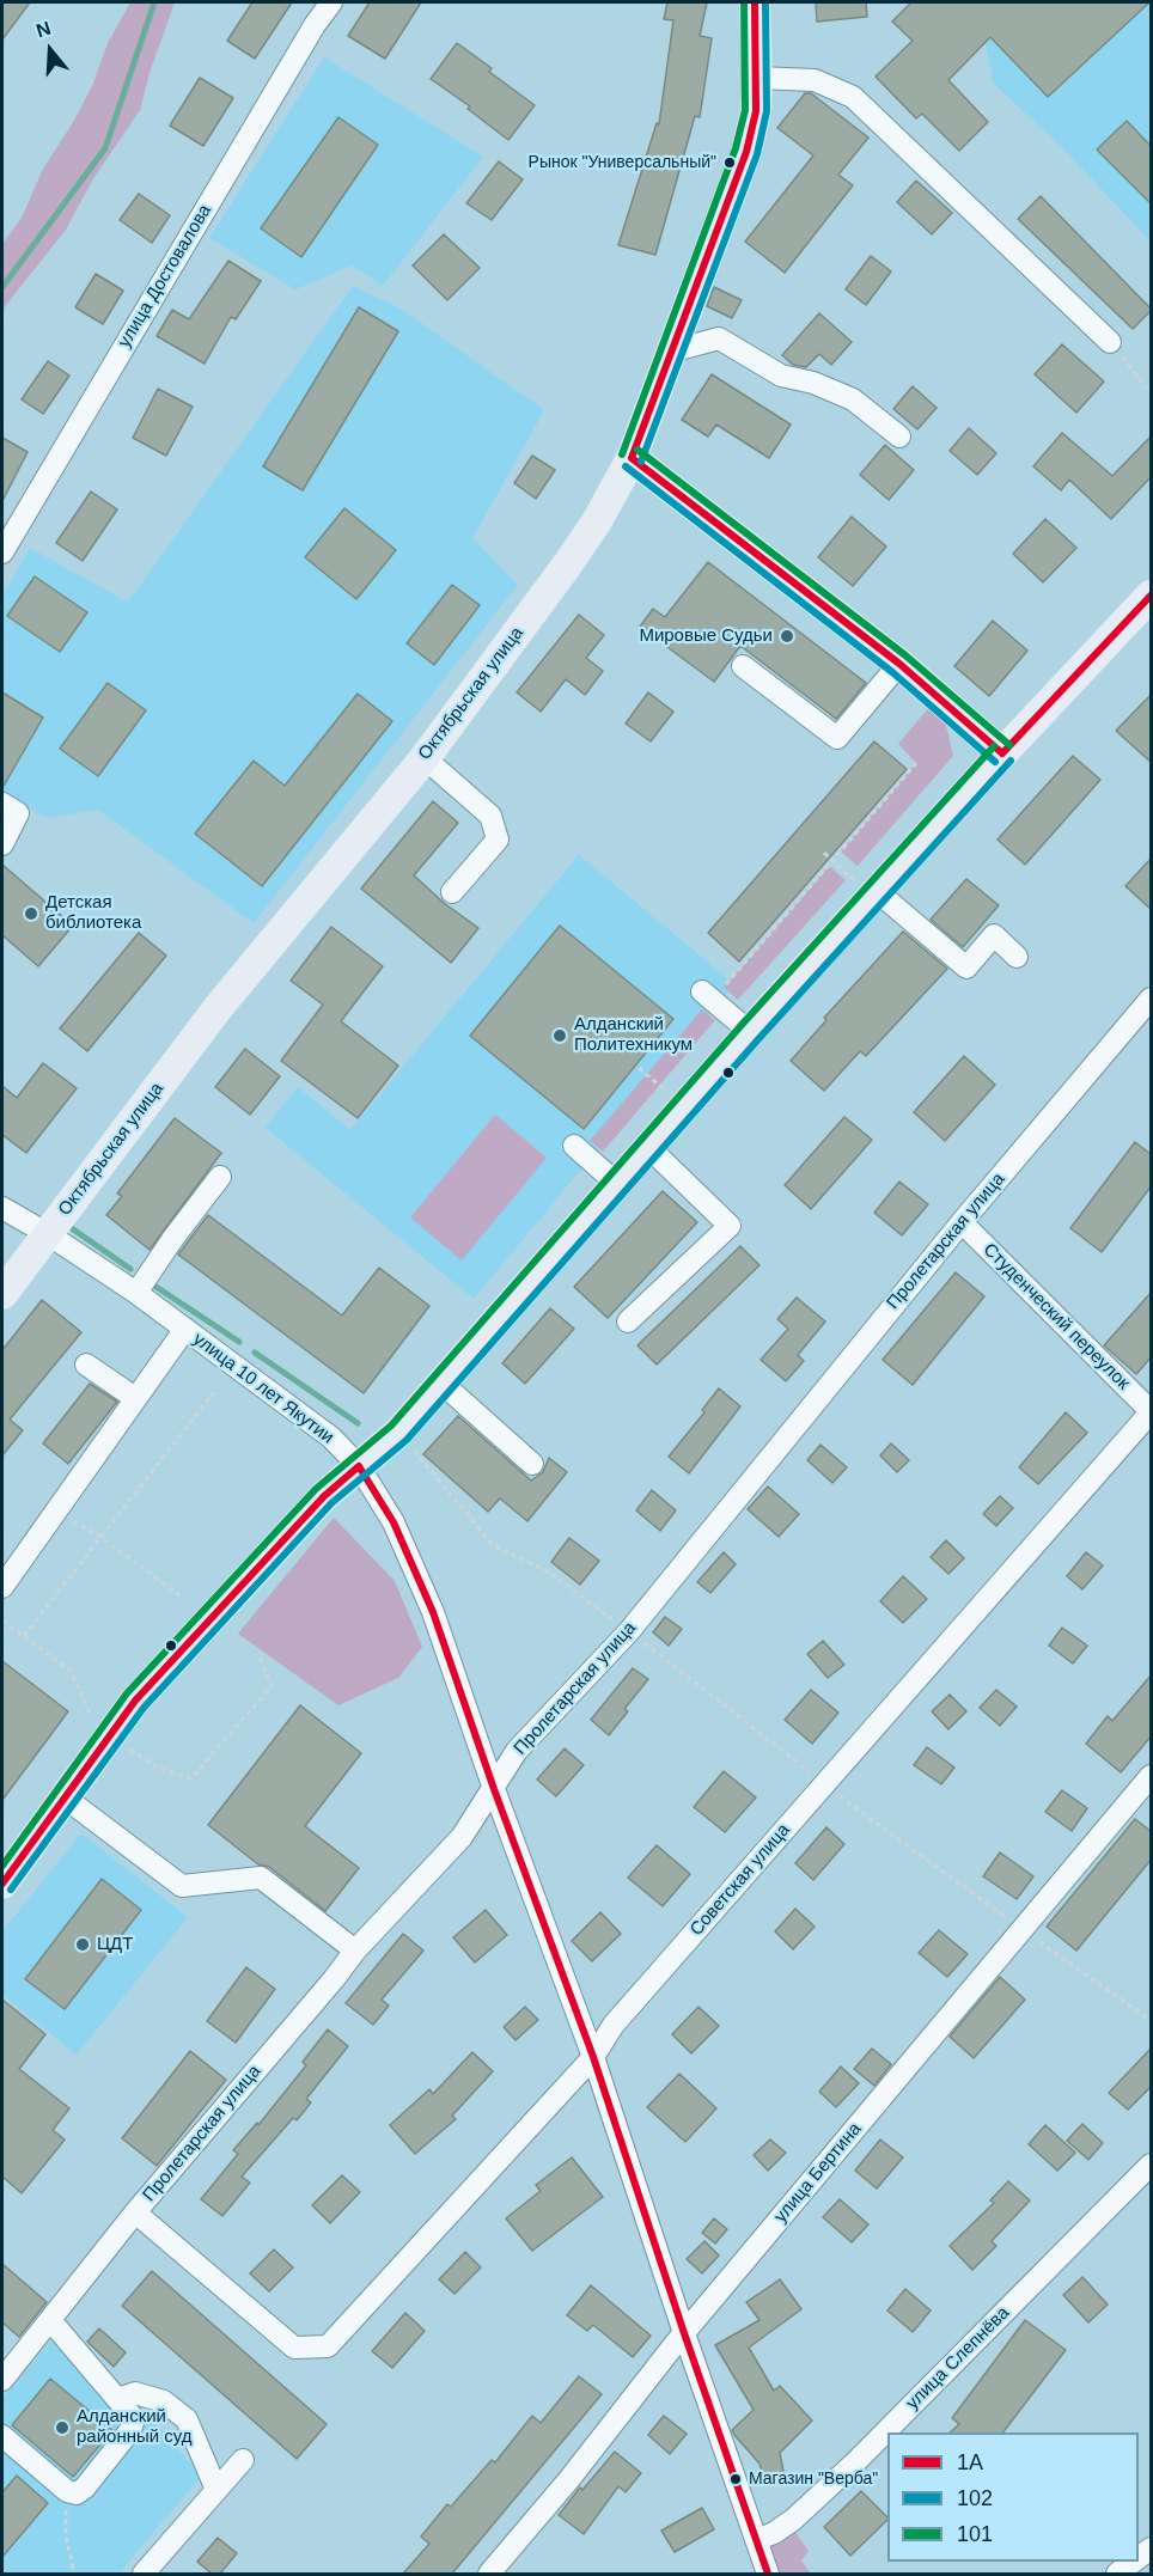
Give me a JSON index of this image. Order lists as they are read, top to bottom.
{
  "streets": {
    "main road": ["Октябрьская улица"],
    "street": [
      "улица Достовалова",
      "Пролетарская улица",
      "Студенческий переулок",
      "улица 10 лет Якутии",
      "Советская улица",
      "улица Бертина",
      "улица Слепнёва"
    ]
  },
  "crossings": [
    ["Октябрьская улица", "улица 10 лет Якутии"],
    ["Пролетарская улица", "Студенческий переулок"],
    ["Пролетарская улица", "улица 10 лет Якутии"],
    ["Пролетарская улица", "Советская улица"],
    ["Студенческий переулок", "Советская улица"],
    ["улица 10 лет Якутии", "Советская улица"],
    ["улица 10 лет Якутии", "улица Бертина"],
    ["улица 10 лет Якутии", "улица Слепнёва"]
  ],
  "places": [
    "Рынок \"Универсальный\"",
    "Мировые Судьи",
    "Детская библиотека",
    "Алданский Политехникум",
    "ЦДТ",
    "Алданский районный суд",
    "Магазин \"Верба\""
  ],
  "lines": ["transit line 1А", "transit line 102", "transit line 101"],
  "legend": ["1А", "102", "101"],
  "north": "top"
}
